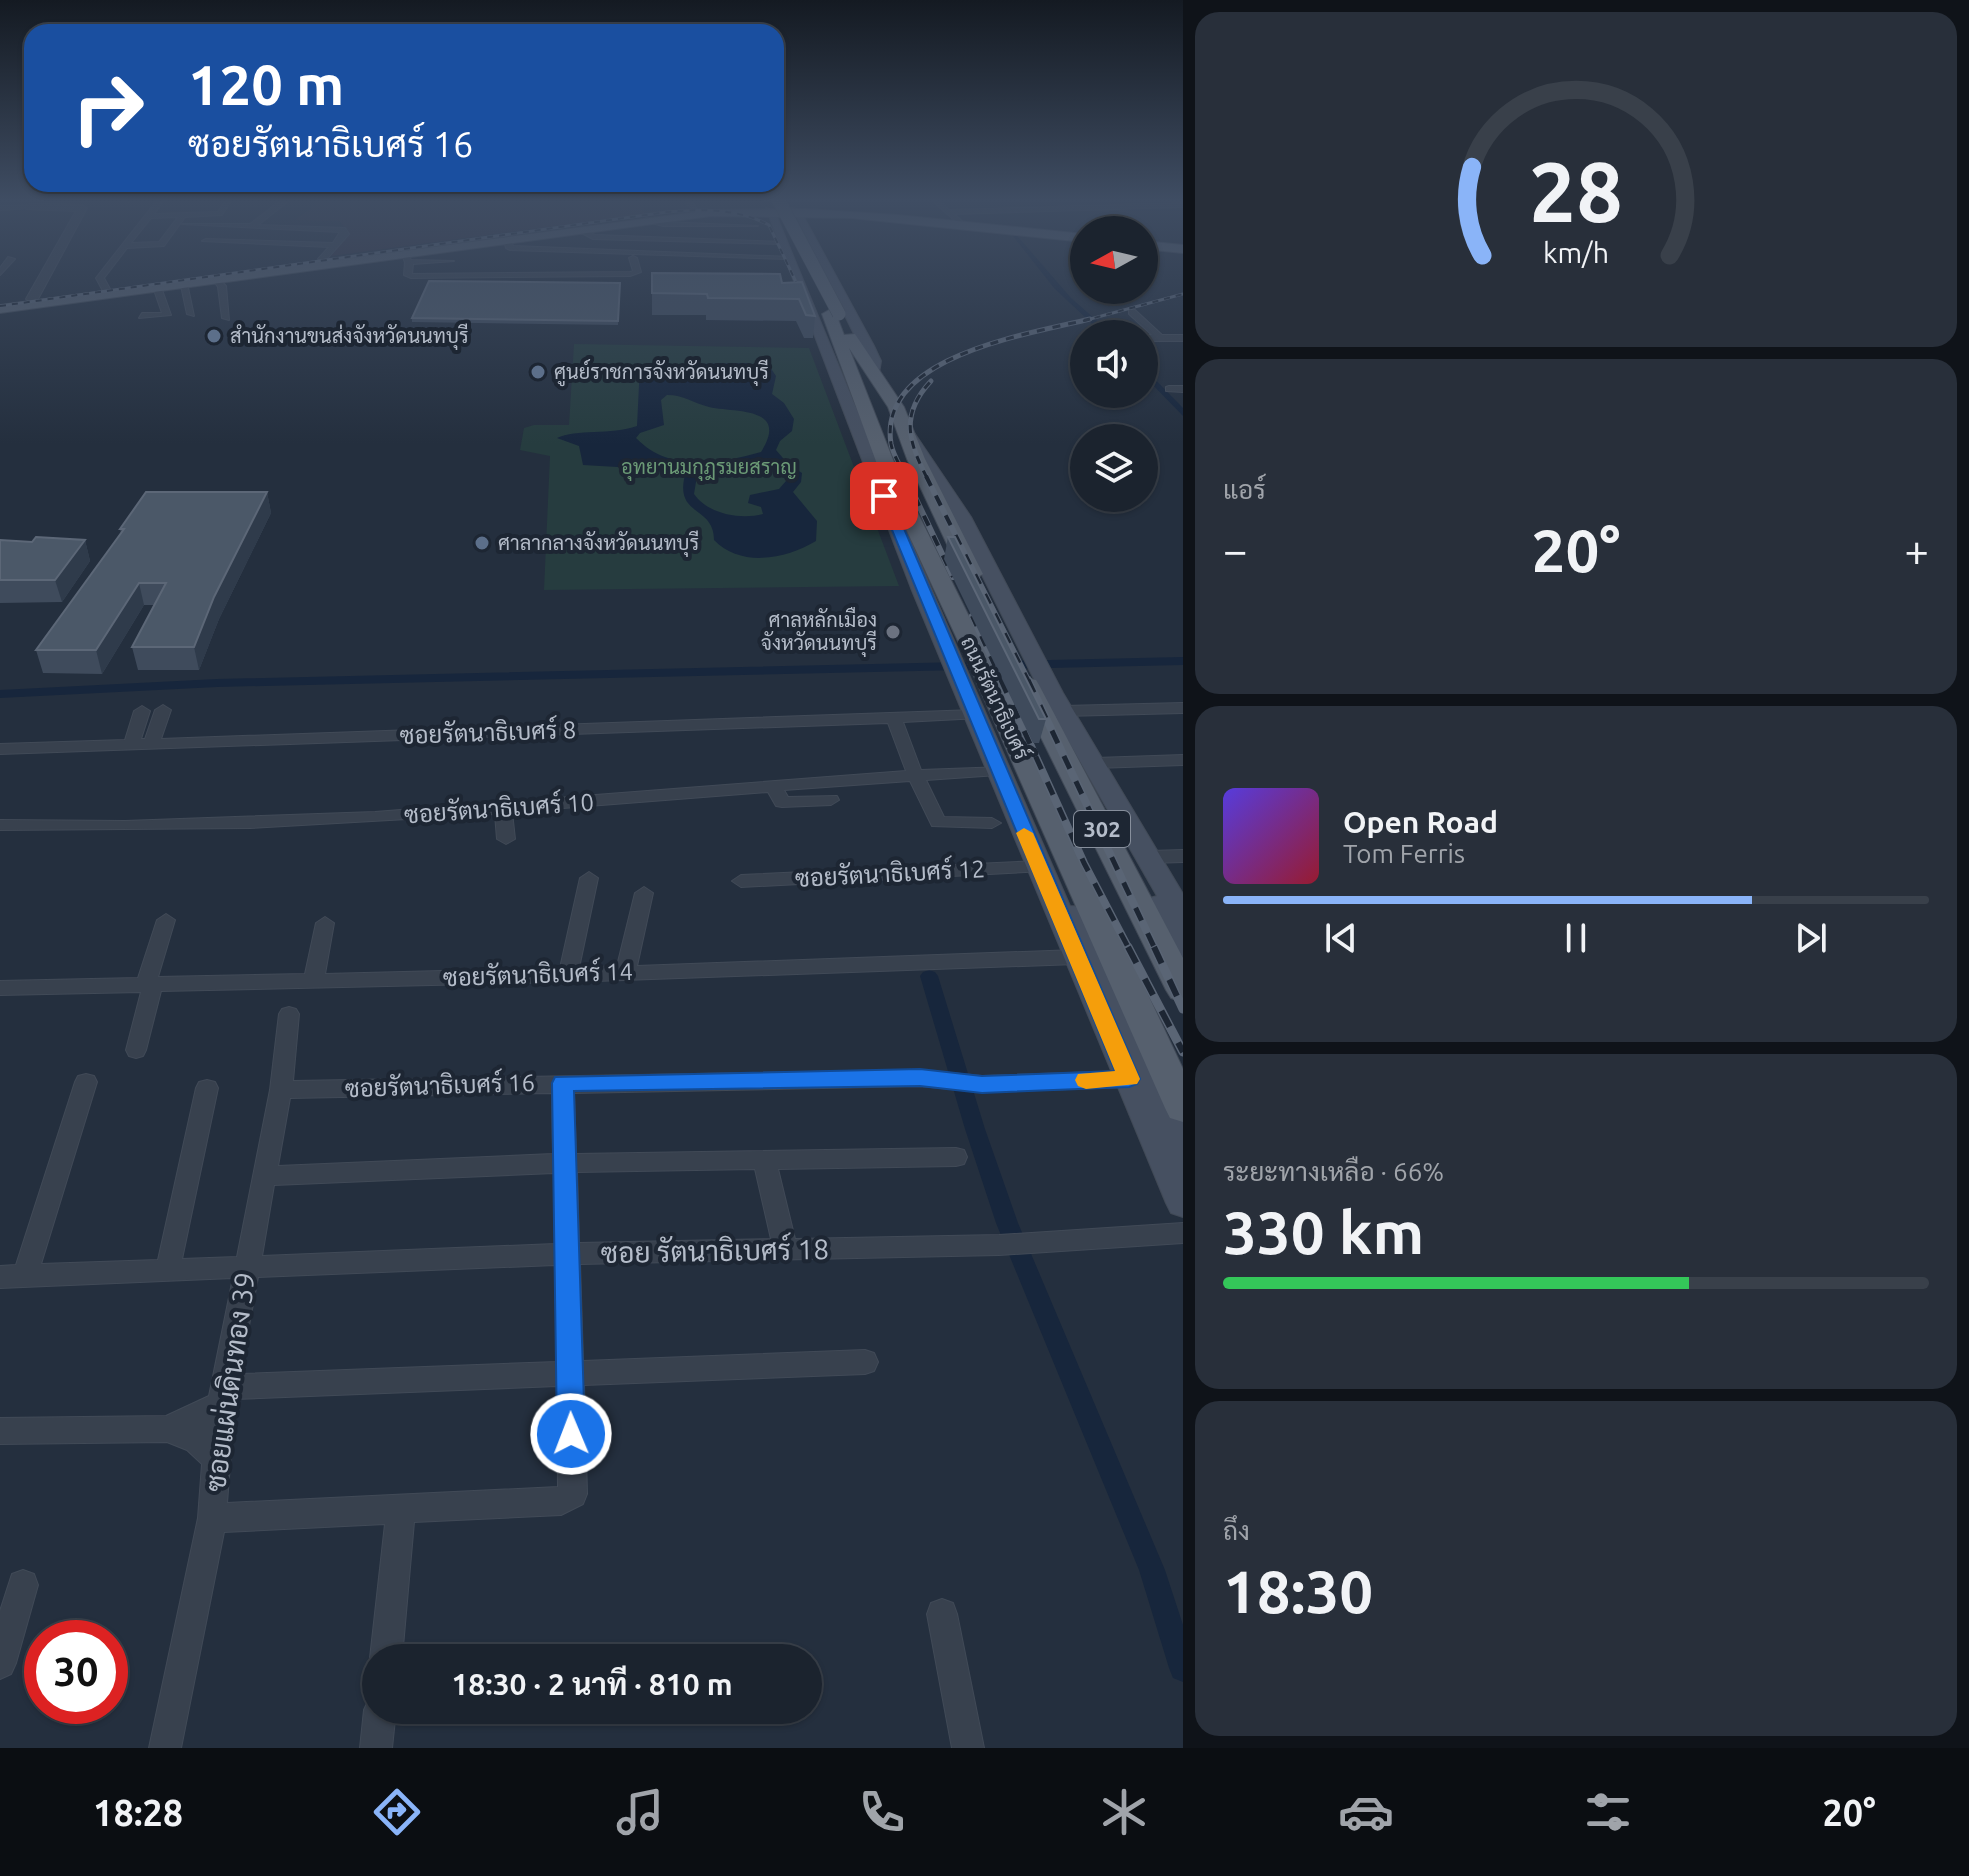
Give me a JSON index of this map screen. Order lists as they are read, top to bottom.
{
  "streets": {
    "main road": ["ถนนรัตนาธิเบศร์", "302"],
    "street": [
      "ซอยรัตนาธิเบศร์ 8",
      "ซอยรัตนาธิเบศร์ 10",
      "ซอยรัตนาธิเบศร์ 12",
      "ซอยรัตนาธิเบศร์ 14",
      "ซอยรัตนาธิเบศร์ 16",
      "ซอย รัตนาธิเบศร์ 18",
      "ซอยแผ่นดินทอง 39"
    ]
  },
  "crossings": [
    ["ถนนรัตนาธิเบศร์", "ซอยรัตนาธิเบศร์ 8"],
    ["ถนนรัตนาธิเบศร์", "ซอยรัตนาธิเบศร์ 10"],
    ["ถนนรัตนาธิเบศร์", "ซอยรัตนาธิเบศร์ 12"],
    ["ถนนรัตนาธิเบศร์", "ซอยรัตนาธิเบศร์ 14"],
    ["ถนนรัตนาธิเบศร์", "ซอยรัตนาธิเบศร์ 16"],
    ["ซอยรัตนาธิเบศร์ 16", "ซอยแผ่นดินทอง 39"],
    ["ซอย รัตนาธิเบศร์ 18", "ซอยแผ่นดินทอง 39"]
  ],
  "parks": ["อุทยานมกุฎรมยสราญ"],
  "places": [
    "สำนักงานขนส่งจังหวัดนนทบุรี",
    "ศูนย์ราชการจังหวัดนนทบุรี",
    "ศาลากลางจังหวัดนนทบุรี",
    "ศาลหลักเมือง จังหวัดนนทบุรี"
  ],
  "north": "left",
  "page": {
    "turn": ["120 m", "ซอยรัตนาธิเบศร์ 16"],
    "tile": [
      "แอร์",
      ["ระยะทางเหลือ · 66%", "330 km"],
      ["ถึง", "18:30"]
    ],
    "heat": ["−", "20°", "+"],
    "song": ["Open Road", "Tom Ferris"],
    "limit": "30",
    "trip": "18:30 · 2 นาที · 810 m",
    "tabs": ["18:28", "20°"],
    "gauge": ["28", "km/h"]
  }
}
